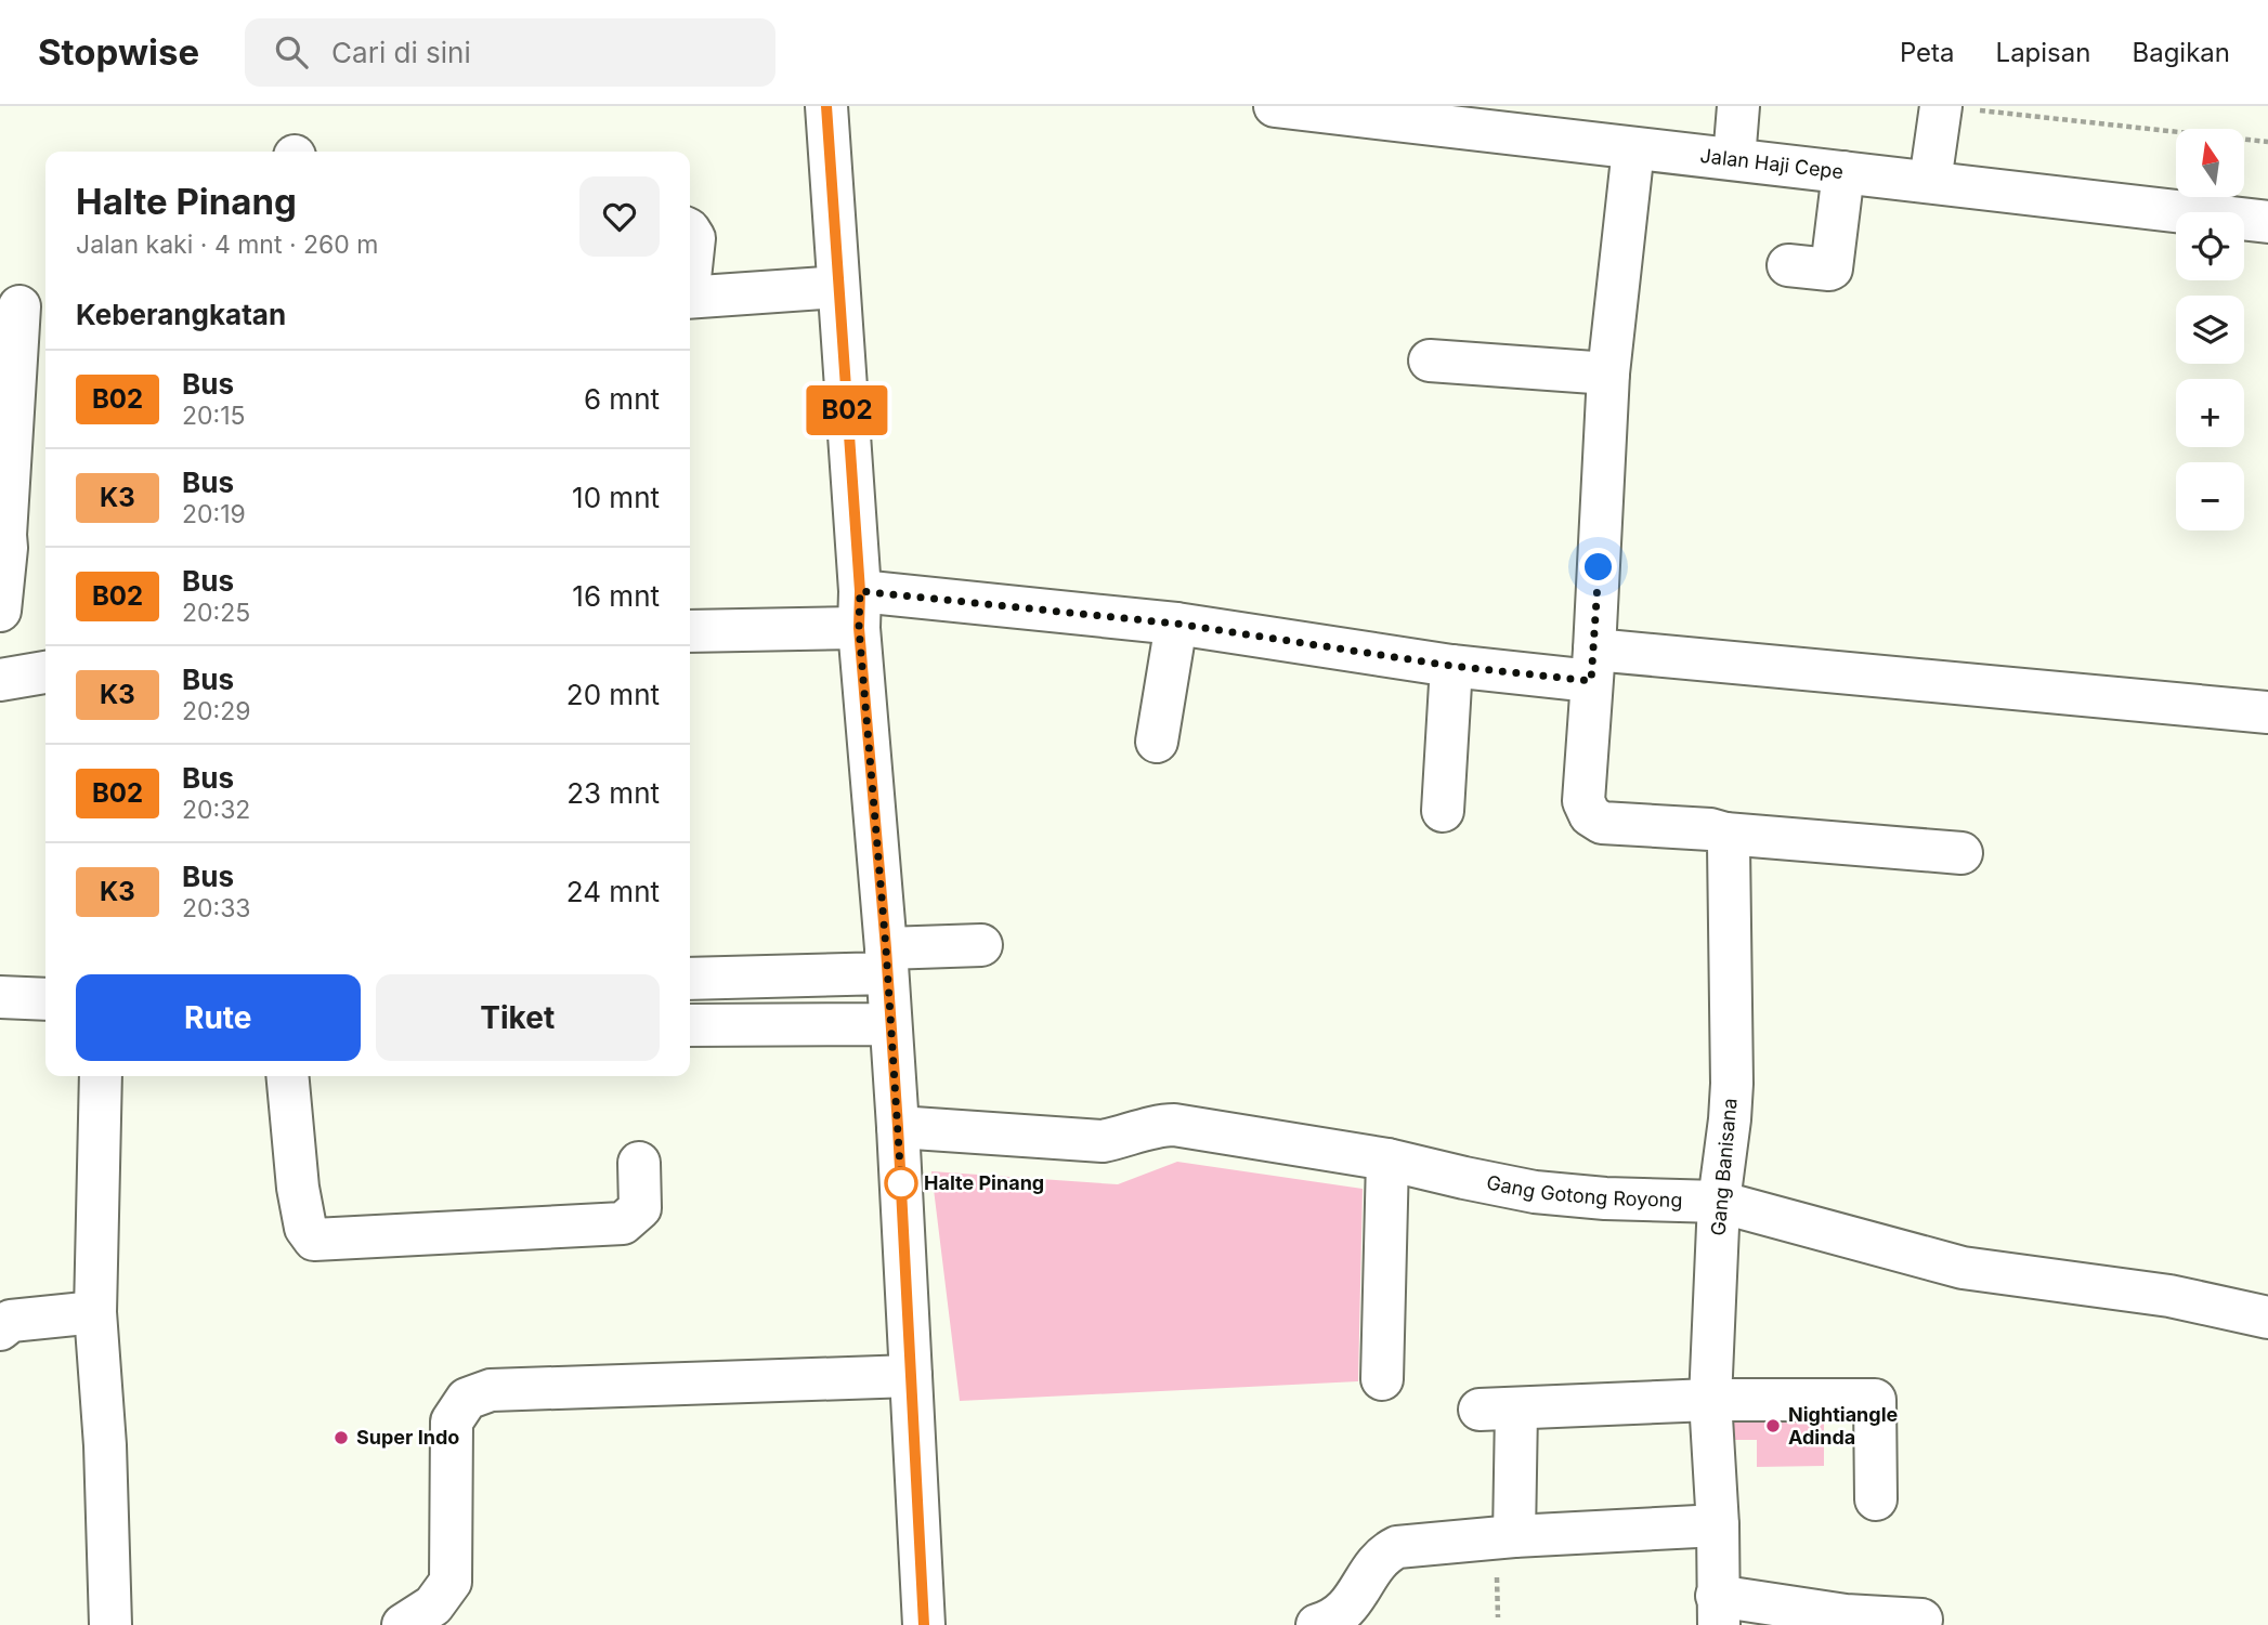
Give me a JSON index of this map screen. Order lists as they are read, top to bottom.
{
  "streets": {
    "street": ["Jalan Haji Cepe", "Gang Banisana", "Gang Gotong Royong"]
  },
  "crossings": [
    ["Gang Banisana", "Gang Gotong Royong"]
  ],
  "places": ["Halte Pinang", "Nightiangle Adinda", "Super Indo"],
  "lines": ["bus line B02"],
  "north": "top",
  "page": {
    "header": "Stopwise",
    "search": "Cari di sini",
    "nav": ["Peta", "Lapisan", "Bagikan"],
    "on_map": "B02",
    "map_buttons": ["+", "−"],
    "heading": [
      ["Halte Pinang", "Jalan kaki · 4 mnt · 260 m"],
      "Keberangkatan"
    ],
    "list": [
      {
        "mark": "B02",
        "name": "Bus",
        "note": "20:15",
        "value": "6 mnt"
      },
      {
        "mark": "K3",
        "name": "Bus",
        "note": "20:19",
        "value": "10 mnt"
      },
      {
        "mark": "B02",
        "name": "Bus",
        "note": "20:25",
        "value": "16 mnt"
      },
      {
        "mark": "K3",
        "name": "Bus",
        "note": "20:29",
        "value": "20 mnt"
      },
      {
        "mark": "B02",
        "name": "Bus",
        "note": "20:32",
        "value": "23 mnt"
      },
      {
        "mark": "K3",
        "name": "Bus",
        "note": "20:33",
        "value": "24 mnt"
      }
    ],
    "buttons": ["Rute", "Tiket"]
  }
}
